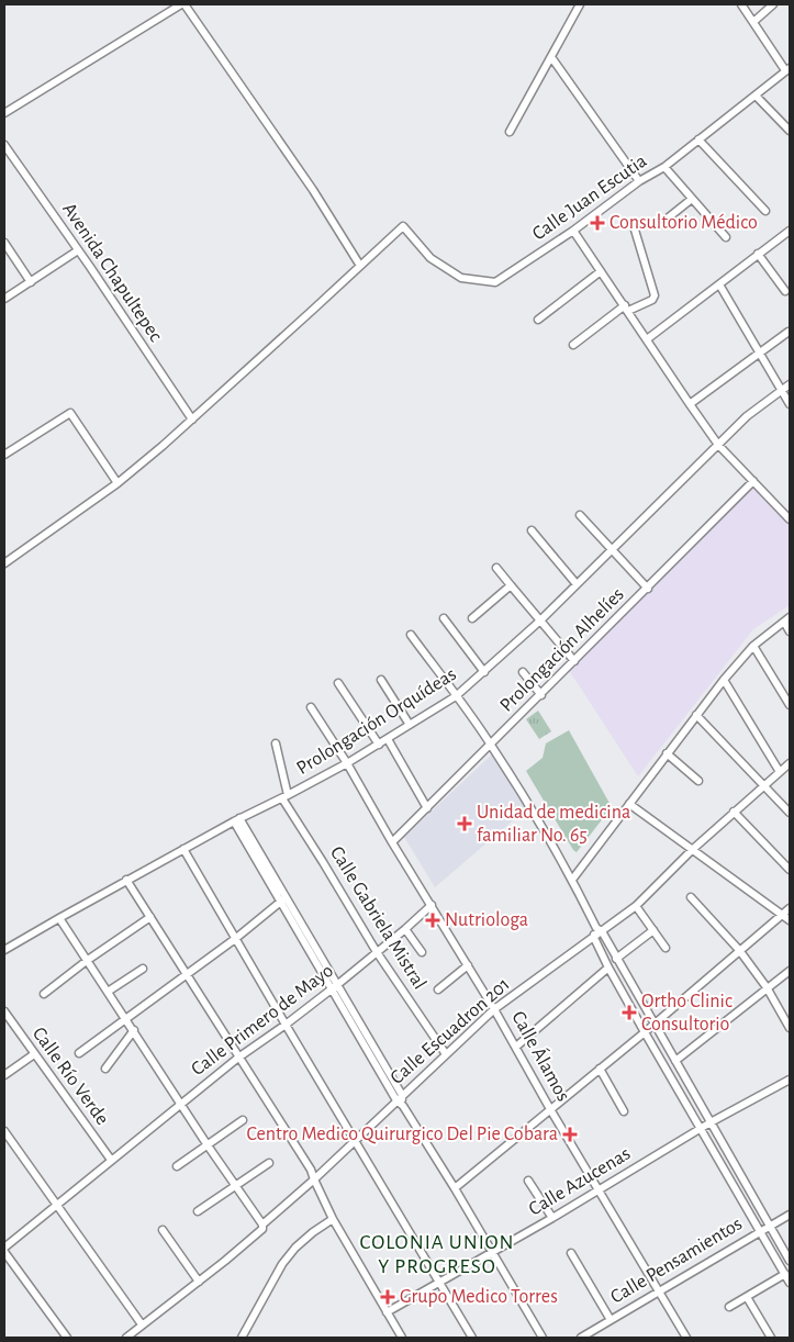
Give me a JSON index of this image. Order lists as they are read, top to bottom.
{
  "streets": {
    "street": [
      "Calle Juan Escutia",
      "Avenida Chapultepec",
      "Prolongación Alhelíes",
      "Prolongación Orquídeas",
      "Calle Gabriela Mistral",
      "Calle Primero de Mayo",
      "Calle Escuadron 201",
      "Calle Álamos",
      "Calle Río Verde",
      "Calle Azucenas",
      "Calle Pensamientos"
    ]
  },
  "crossings": [
    ["Prolongación Alhelíes", "Calle Álamos"],
    ["Prolongación Orquídeas", "Calle Gabriela Mistral"],
    ["Prolongación Orquídeas", "Calle Álamos"],
    ["Calle Gabriela Mistral", "Calle Primero de Mayo"],
    ["Calle Gabriela Mistral", "Calle Escuadron 201"],
    ["Calle Primero de Mayo", "Calle Álamos"],
    ["Calle Primero de Mayo", "Calle Río Verde"],
    ["Calle Escuadron 201", "Calle Álamos"],
    ["Calle Álamos", "Calle Azucenas"],
    ["Calle Álamos", "Calle Pensamientos"]
  ],
  "districts": ["COLONIA UNION Y PROGRESO"],
  "places": {
    "health": [
      "Consultorio Médico",
      "Unidad de medicina familiar No. 65",
      "Nutriologa",
      "Ortho Clinic Consultorio",
      "Centro Medico Quirurgico Del Pie Cobara",
      "Grupo Medico Torres"
    ]
  }
}
